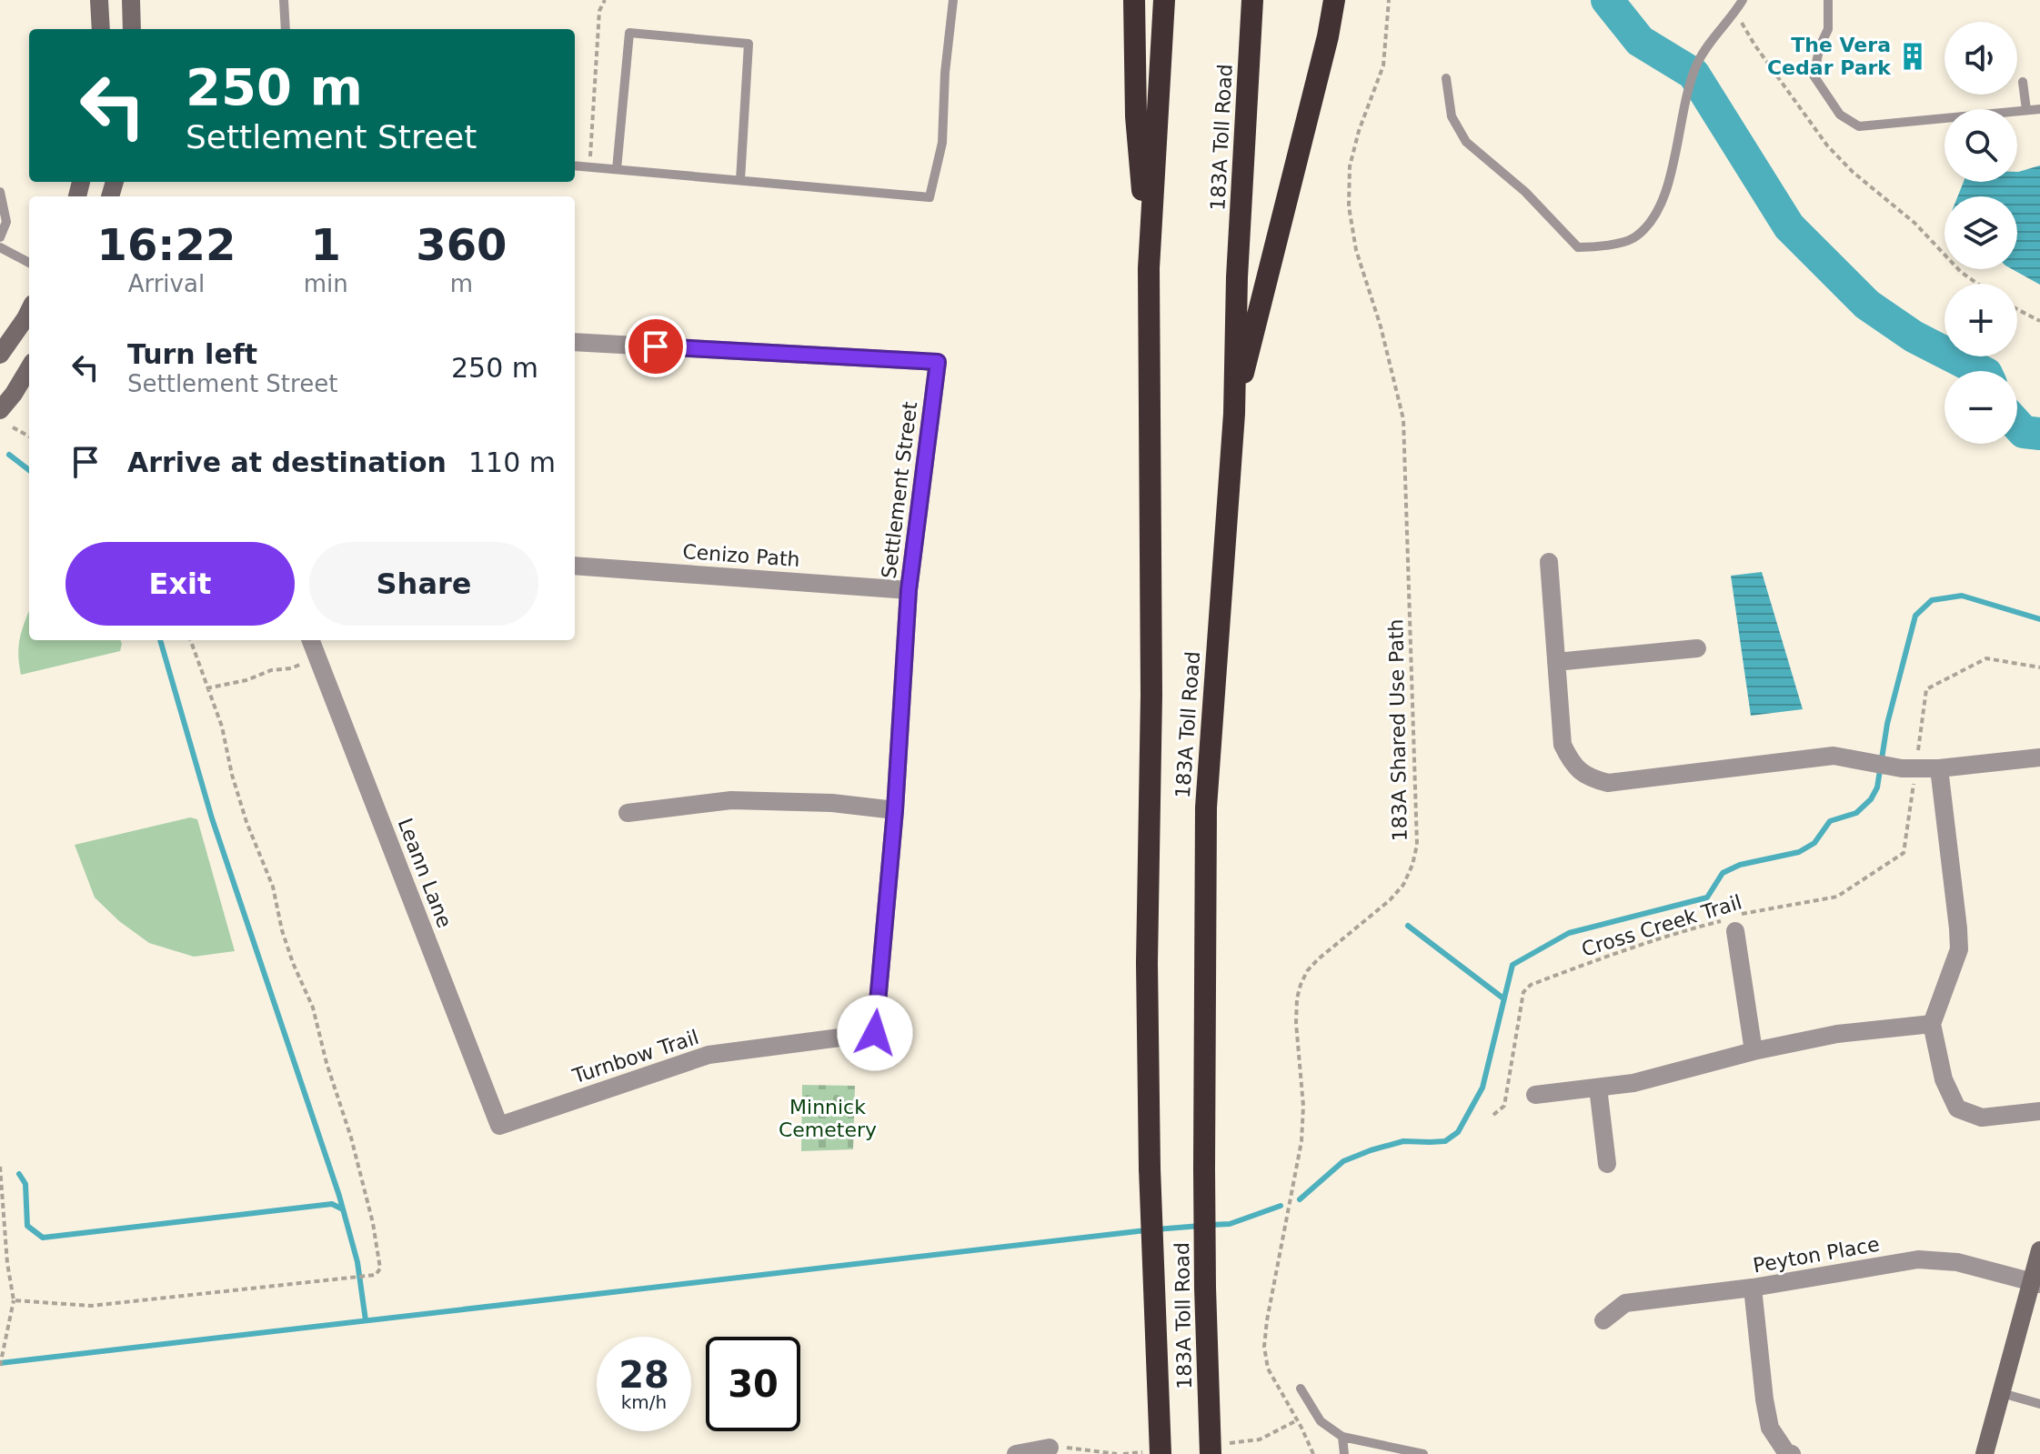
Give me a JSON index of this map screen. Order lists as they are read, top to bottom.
{
  "streets": {
    "highway": ["183A Toll Road"],
    "street": [
      "Settlement Street",
      "Cenizo Path",
      "Leann Lane",
      "Turnbow Trail",
      "Peyton Place"
    ],
    "path": ["183A Shared Use Path", "Cross Creek Trail"]
  },
  "crossings": [
    ["Settlement Street", "Cenizo Path"],
    ["Settlement Street", "Turnbow Trail"],
    ["Leann Lane", "Turnbow Trail"]
  ],
  "parks": ["Minnick Cemetery"],
  "places": {
    "building": ["The Vera Cedar Park"]
  },
  "page": {
    "map_buttons": ["+", "−"],
    "turn": ["250 m", "Settlement Street"],
    "eta": [
      "16:22",
      "Arrival",
      "1",
      "min",
      "360",
      "m"
    ],
    "list": [
      {
        "name": "Turn left",
        "note": "Settlement Street",
        "value": "250 m"
      },
      {
        "name": "Arrive at destination",
        "value": "110 m"
      }
    ],
    "buttons": ["Exit", "Share"],
    "speed": "28 km/h",
    "limit": "30"
  }
}
